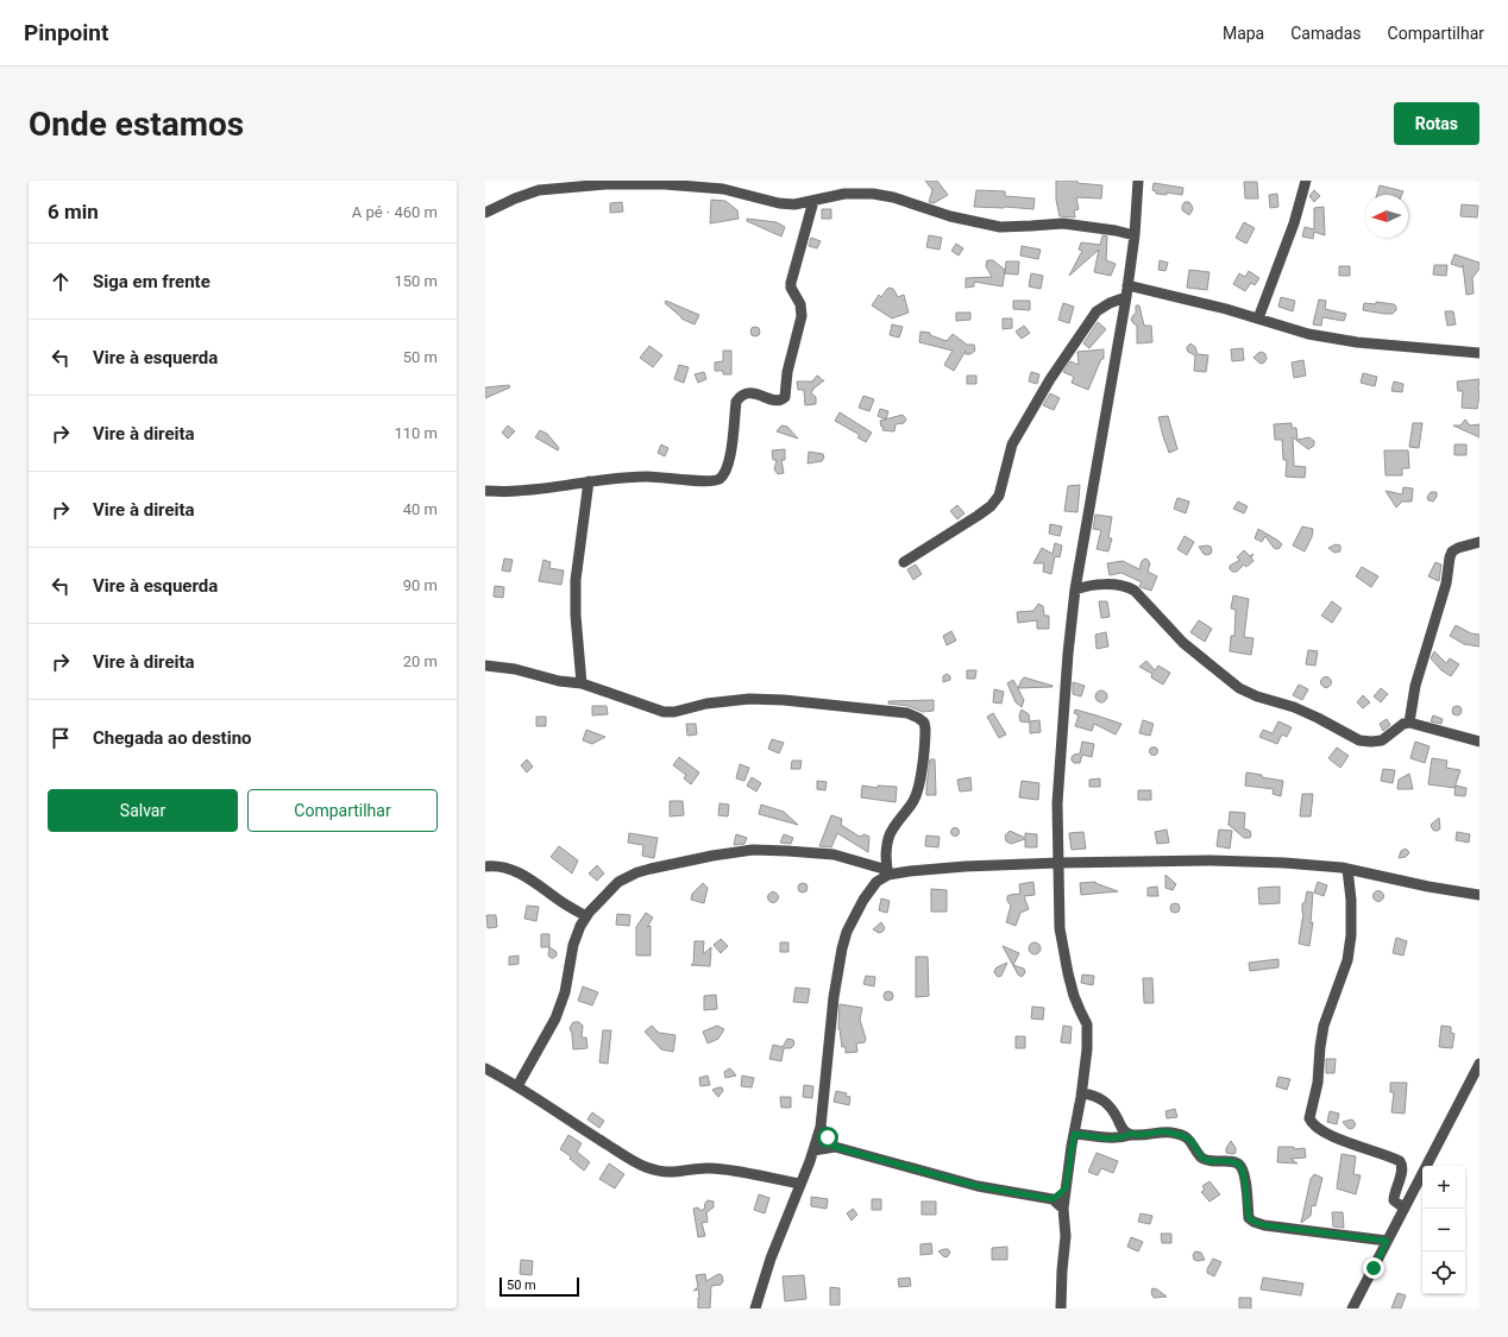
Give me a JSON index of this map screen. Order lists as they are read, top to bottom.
{
  "scale_bar": "50 m",
  "north": "left",
  "page": {
    "header": "Pinpoint",
    "nav": ["Mapa", "Camadas", "Compartilhar"],
    "buttons": [
      "Rotas",
      ["Salvar", "Compartilhar"]
    ],
    "title": "Onde estamos",
    "heading": ["6 min", "A pé · 460 m"],
    "list": [
      ["Siga em frente", "150 m"],
      ["Vire à esquerda", "50 m"],
      ["Vire à direita", "110 m"],
      ["Vire à direita", "40 m"],
      ["Vire à esquerda", "90 m"],
      ["Vire à direita", "20 m"],
      "Chegada ao destino"
    ],
    "map_buttons": ["+", "−"],
    "scale": "50 m"
  }
}
